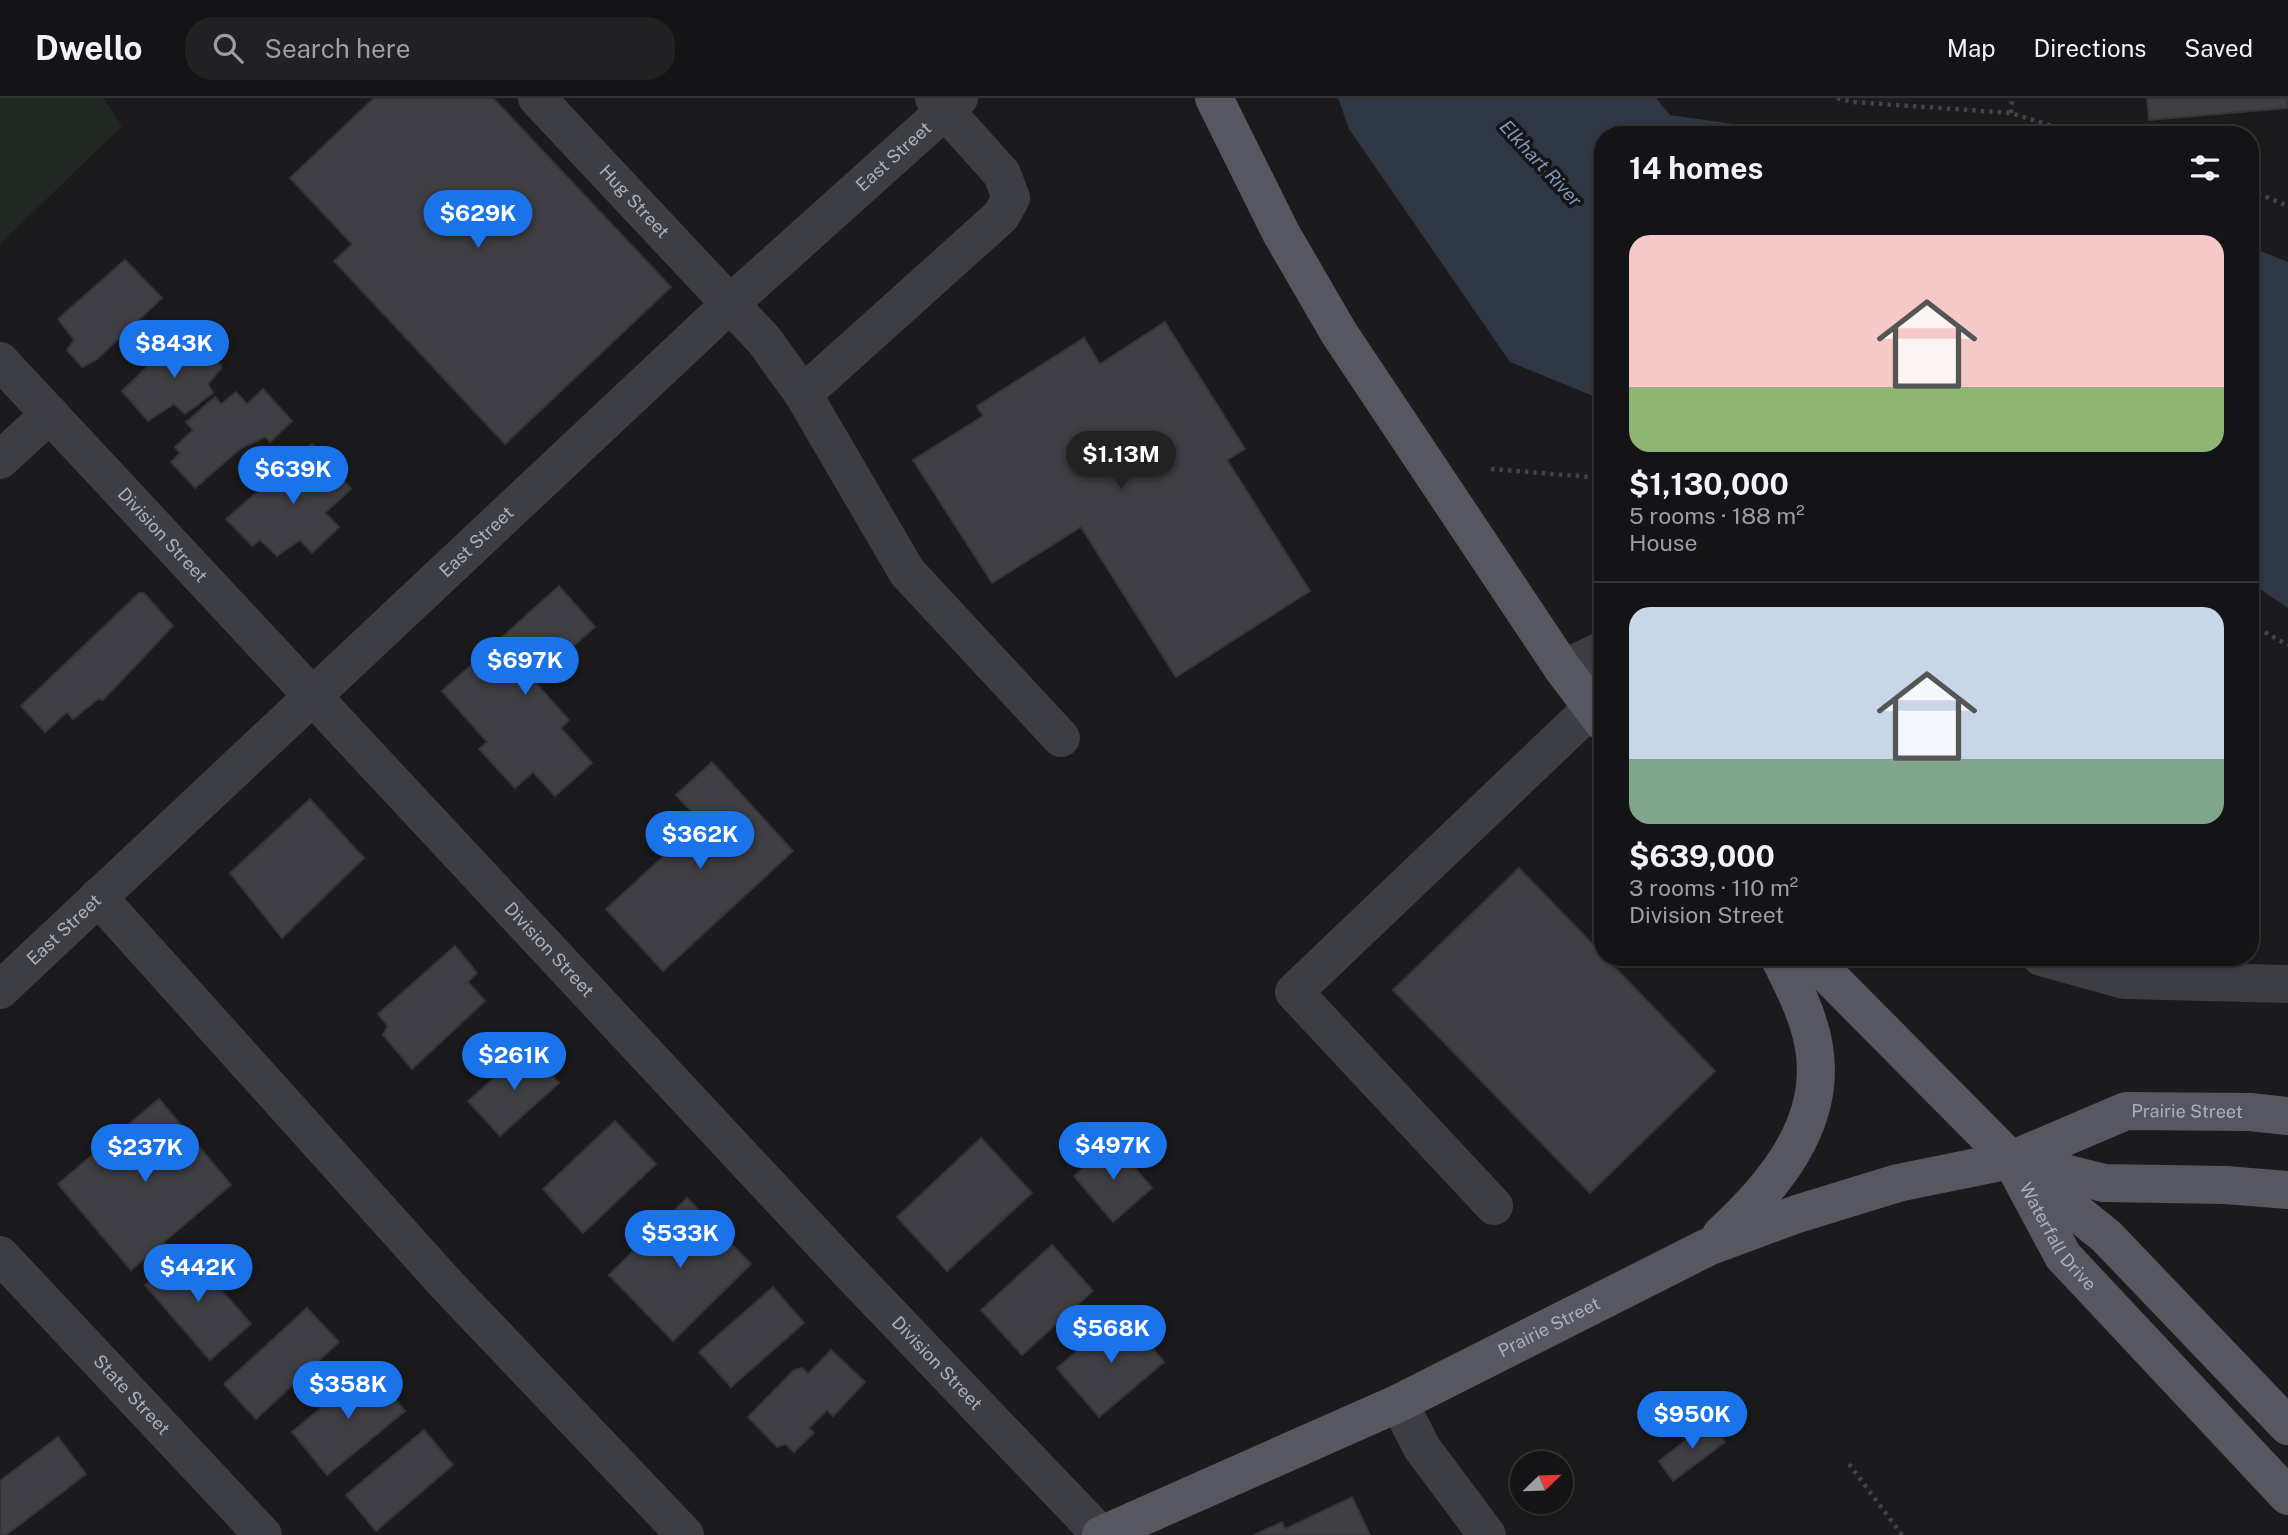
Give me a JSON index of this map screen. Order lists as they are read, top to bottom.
{
  "streets": {
    "main road": ["Prairie Street", "Waterfall Drive"],
    "street": [
      "East Street",
      "Hug Street",
      "Division Street",
      "State Street"
    ]
  },
  "crossings": [
    ["East Street", "Hug Street"],
    ["East Street", "Division Street"],
    ["Division Street", "Prairie Street"],
    ["Prairie Street", "Waterfall Drive"]
  ],
  "water": ["Elkhart River"],
  "north": "top right",
  "page": {
    "header": "Dwello",
    "search": "Search here",
    "nav": ["Map", "Directions", "Saved"],
    "heading": "14 homes",
    "price": [
      "$629K",
      "$843K",
      "$1.13M",
      "$639K",
      "$697K",
      "$362K",
      "$261K",
      "$497K",
      "$237K",
      "$533K",
      "$442K",
      "$568K",
      "$358K",
      "$950K"
    ],
    "list": [
      {
        "name": "$1,130,000",
        "note": "5 rooms · 188 m² · House"
      },
      {
        "name": "$639,000",
        "note": "3 rooms · 110 m² · Division Street"
      }
    ]
  }
}
